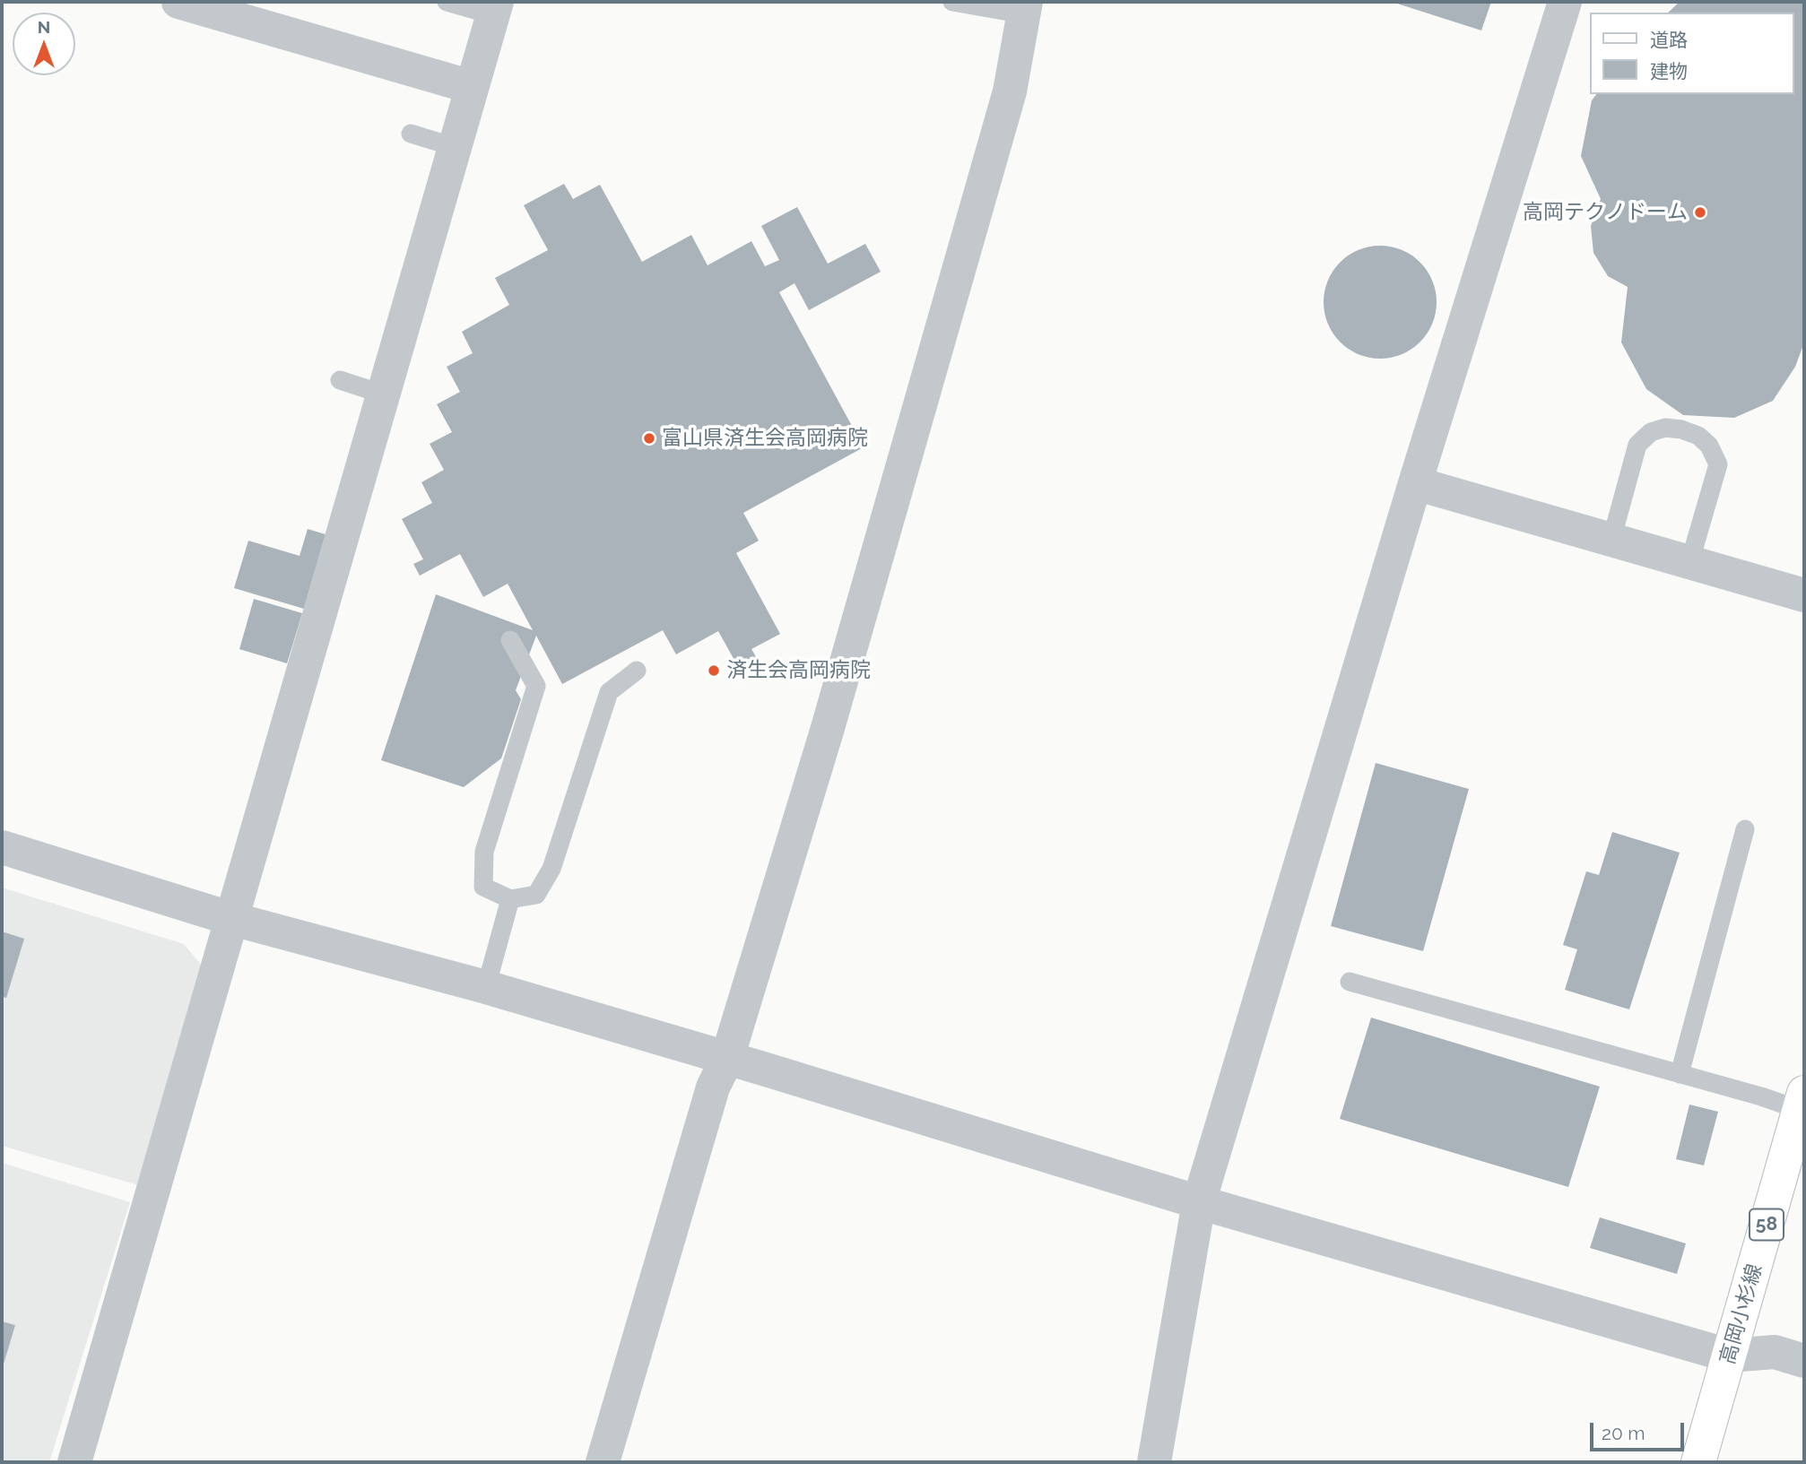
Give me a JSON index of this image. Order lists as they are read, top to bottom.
{
  "streets": {
    "main road": ["58", "高岡小杉線"]
  },
  "places": ["高岡テクノドーム", "富山県済生会高岡病院", "済生会高岡病院"],
  "legend": ["道路", "建物"],
  "scale_bar": "20 m",
  "north": "top"
}
